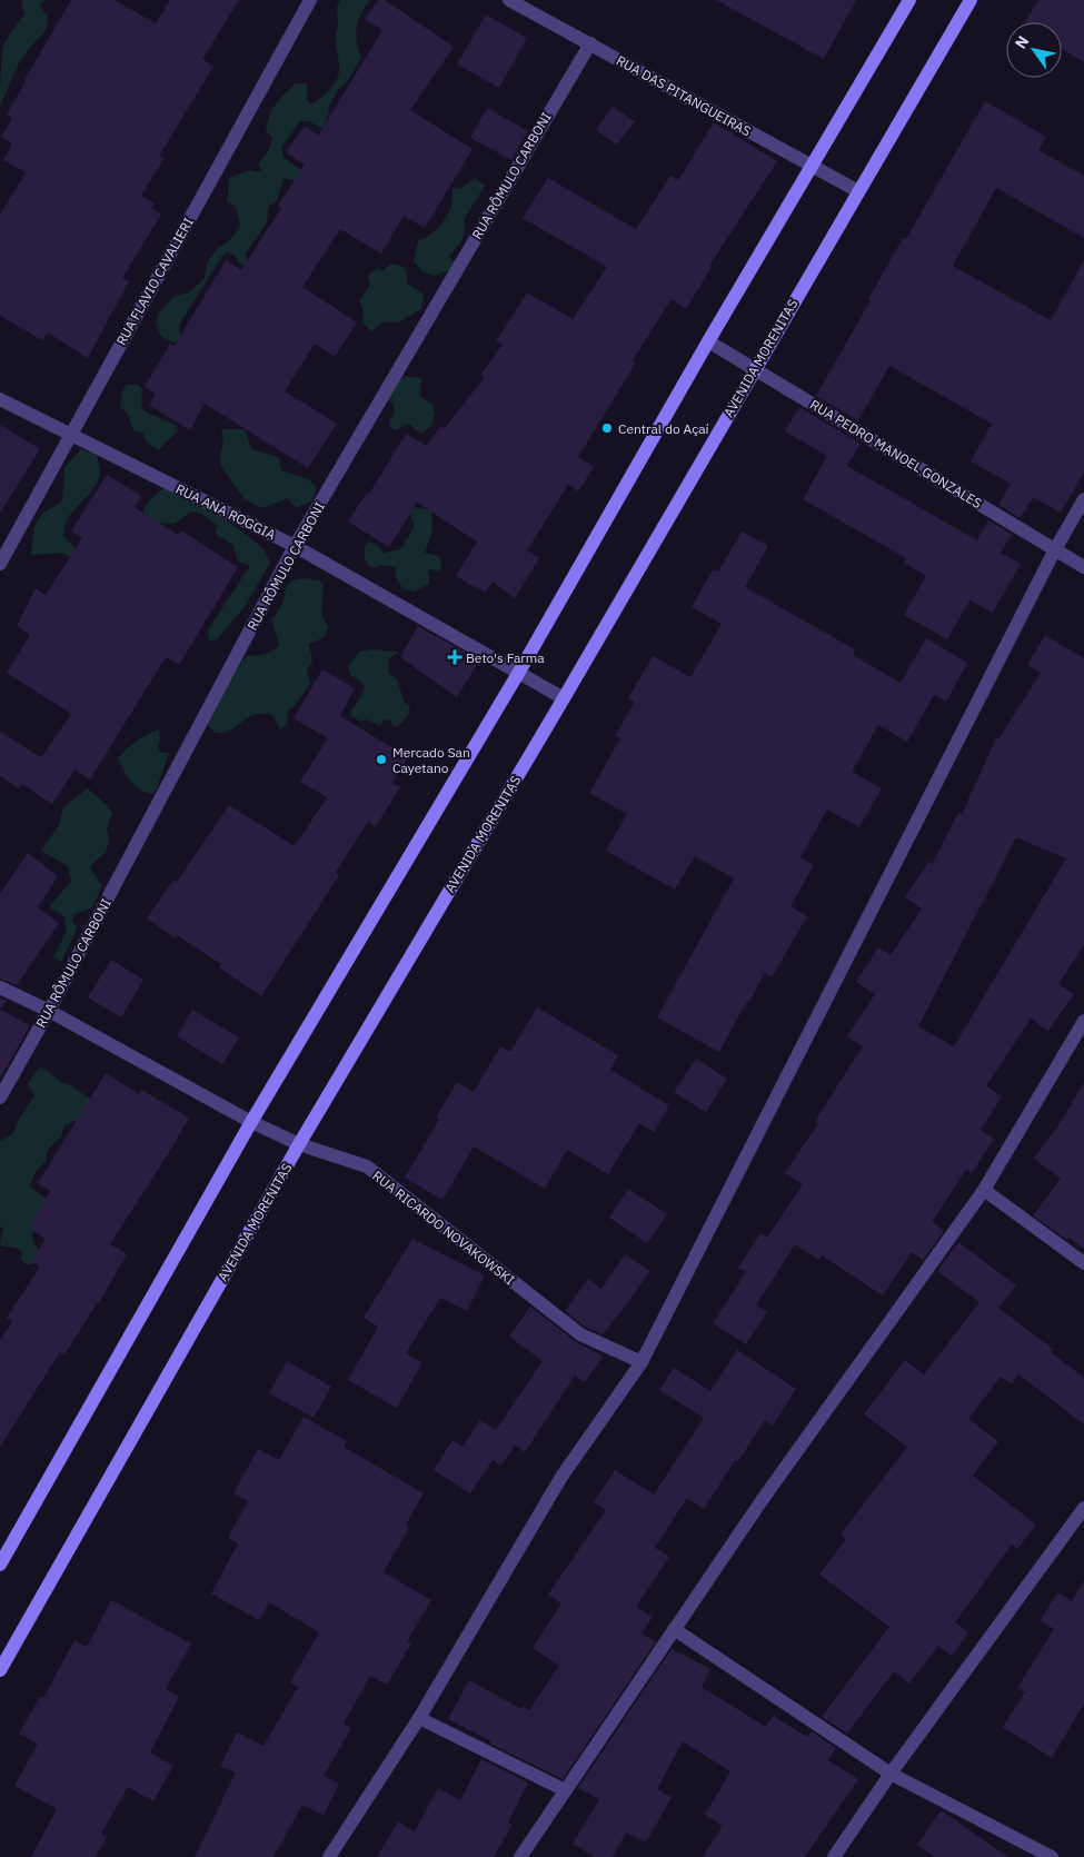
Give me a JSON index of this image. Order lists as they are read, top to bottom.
{
  "streets": {
    "main road": ["AVENIDA MORENITAS"],
    "street": [
      "RUA DAS PITANGUEIRAS",
      "RUA RÔMULO CARBONI",
      "RUA FLAVIO CAVALIERI",
      "RUA PEDRO MANOEL GONZALES",
      "RUA ANA ROGGIA",
      "RUA RICARDO NOVAKOWSKI"
    ]
  },
  "crossings": [
    ["RUA DAS PITANGUEIRAS", "RUA RÔMULO CARBONI"],
    ["RUA DAS PITANGUEIRAS", "AVENIDA MORENITAS"],
    ["RUA RÔMULO CARBONI", "RUA ANA ROGGIA"],
    ["RUA RÔMULO CARBONI", "RUA RICARDO NOVAKOWSKI"],
    ["RUA FLAVIO CAVALIERI", "RUA ANA ROGGIA"],
    ["AVENIDA MORENITAS", "RUA PEDRO MANOEL GONZALES"],
    ["AVENIDA MORENITAS", "RUA ANA ROGGIA"],
    ["AVENIDA MORENITAS", "RUA RICARDO NOVAKOWSKI"]
  ],
  "places": {
    "other": ["Central do Açaí", "Mercado San Cayetano"],
    "health": ["Beto's Farma"]
  },
  "north": "top left"
}
